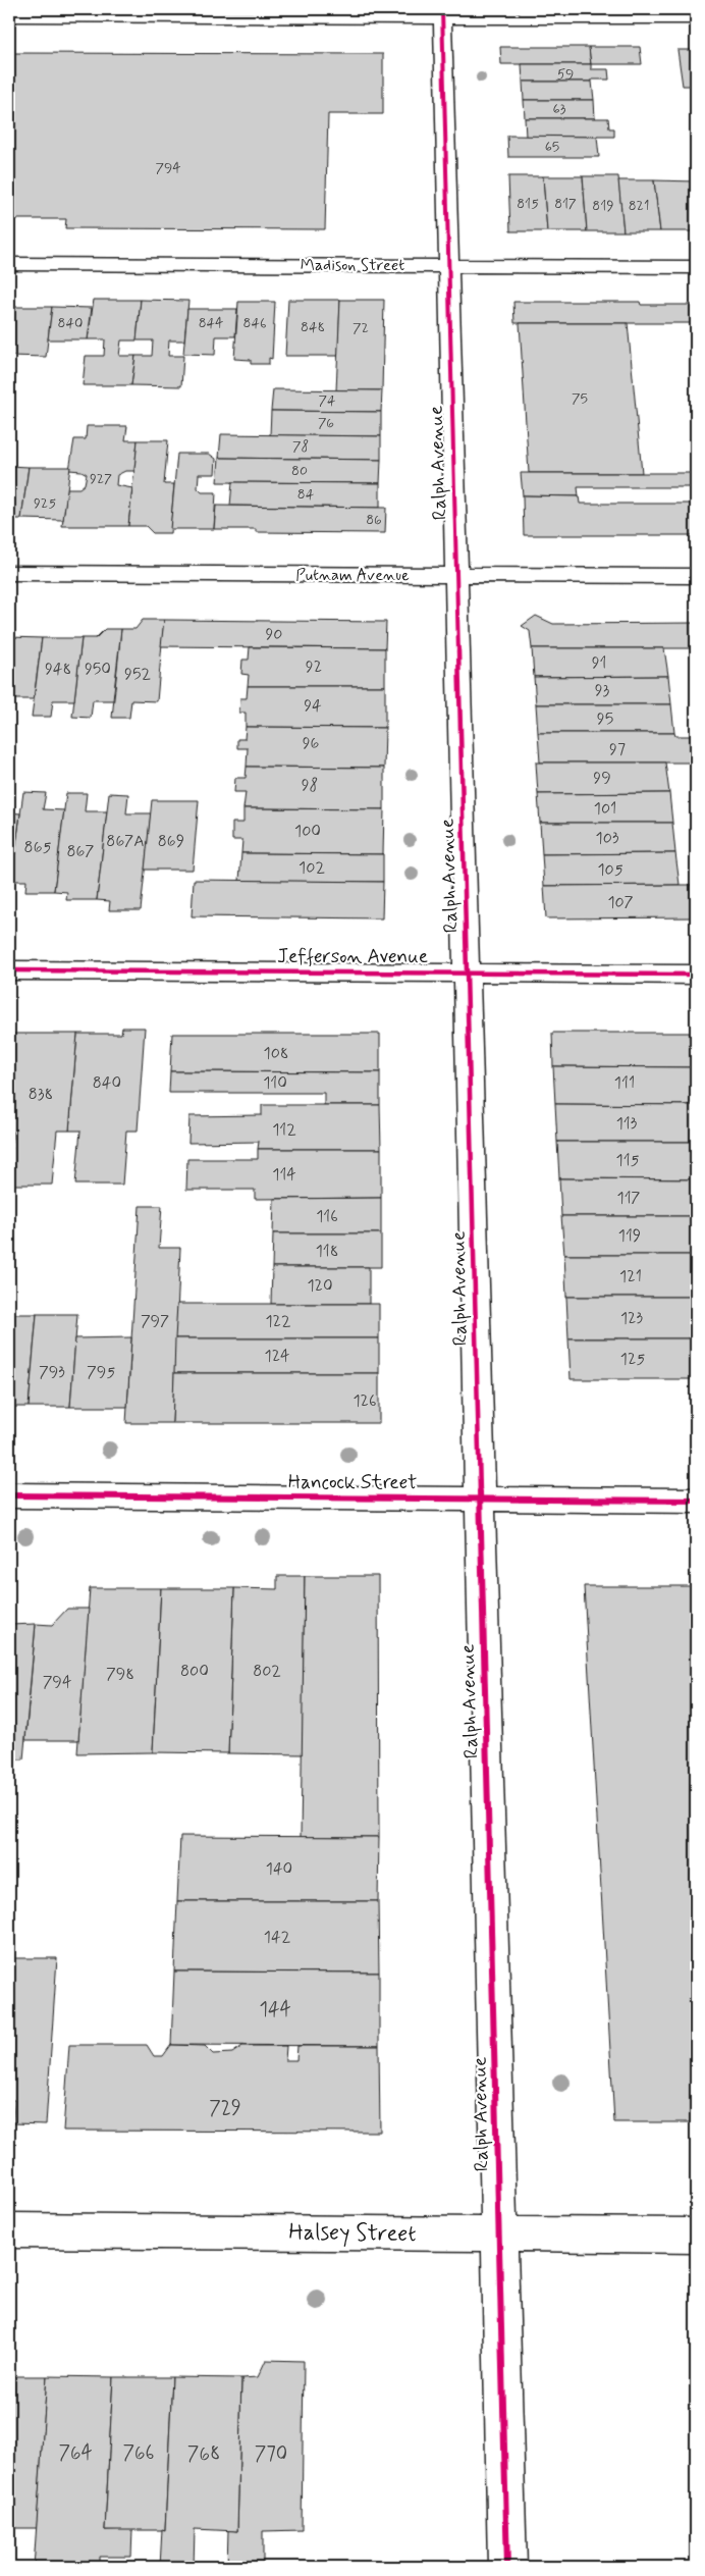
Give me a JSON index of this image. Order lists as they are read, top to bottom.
{
  "streets": {
    "street": [
      "Madison Street",
      "Ralph Avenue",
      "Putnam Avenue",
      "Jefferson Avenue",
      "Hancock Street",
      "Halsey Street"
    ]
  },
  "crossings": [
    ["Madison Street", "Ralph Avenue"],
    ["Ralph Avenue", "Putnam Avenue"],
    ["Ralph Avenue", "Jefferson Avenue"],
    ["Ralph Avenue", "Hancock Street"],
    ["Ralph Avenue", "Halsey Street"]
  ],
  "house_numbers": [
    "59",
    "63",
    "65",
    "794",
    "815",
    "817",
    "819",
    "821",
    "840",
    "844",
    "846",
    "848",
    "72",
    "75",
    "74",
    "76",
    "78",
    "80",
    "927",
    "84",
    "925",
    "86",
    "90",
    "91",
    "92",
    "948",
    "950",
    "952",
    "93",
    "94",
    "95",
    "96",
    "97",
    "99",
    "98",
    "101",
    "100",
    "103",
    "867A",
    "869",
    "865",
    "867",
    "102",
    "105",
    "107",
    "108",
    "840",
    "110",
    "111",
    "838",
    "113",
    "112",
    "115",
    "114",
    "117",
    "116",
    "119",
    "118",
    "121",
    "120",
    "123",
    "797",
    "122",
    "124",
    "125",
    "793",
    "795",
    "126",
    "800",
    "802",
    "798",
    "794",
    "140",
    "142",
    "144",
    "729",
    "764",
    "766",
    "768",
    "770"
  ]
}
